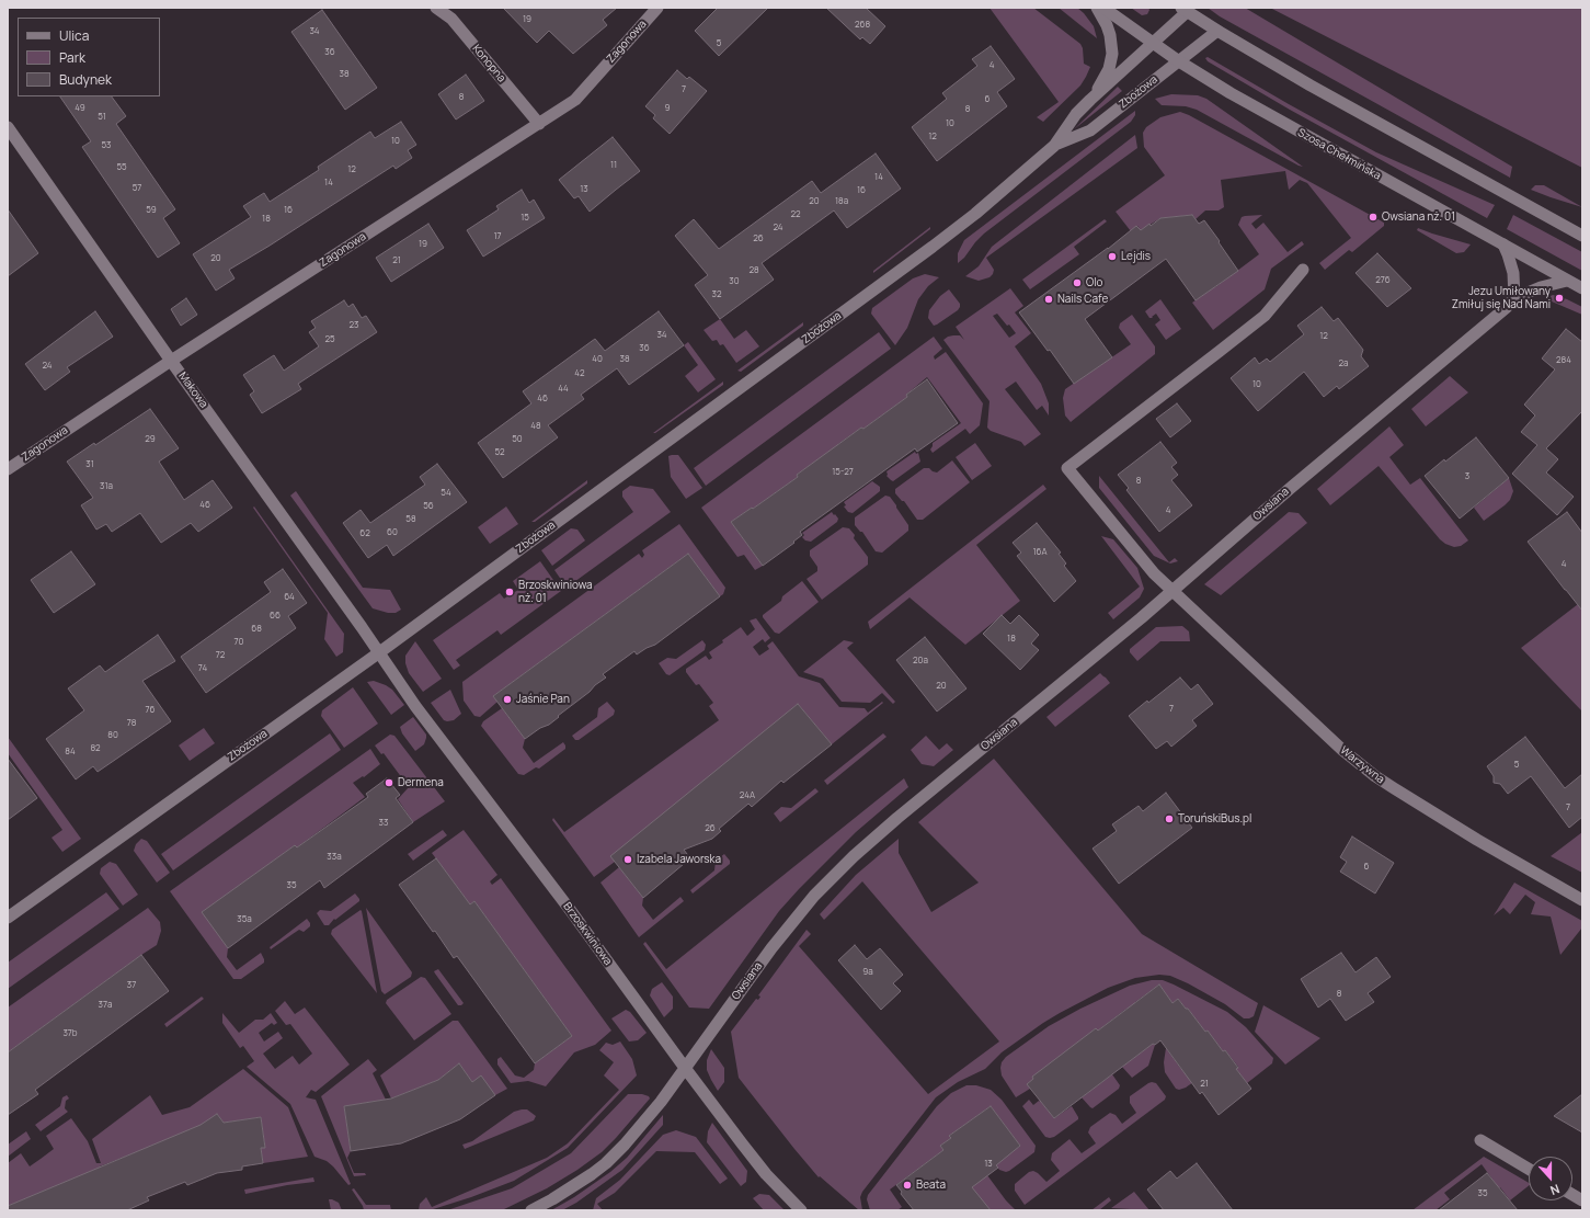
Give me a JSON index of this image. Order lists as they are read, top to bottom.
{
  "streets": {
    "street": [
      "Zagonowa",
      "Konopna",
      "Zbożowa",
      "Szosa Chełmińska",
      "Makowa",
      "Owsiana",
      "Warzywna",
      "Brzoskwiniowa"
    ]
  },
  "crossings": [
    ["Zagonowa", "Konopna"],
    ["Zagonowa", "Makowa"],
    ["Zbożowa", "Szosa Chełmińska"],
    ["Zbożowa", "Makowa"],
    ["Zbożowa", "Brzoskwiniowa"],
    ["Szosa Chełmińska", "Owsiana"],
    ["Makowa", "Brzoskwiniowa"],
    ["Owsiana", "Warzywna"],
    ["Owsiana", "Brzoskwiniowa"]
  ],
  "places": [
    "Owsiana nż. 01",
    "Lejdis",
    "Olo",
    "Jezu Umiłowany Zmiłuj się Nad Nami",
    "Nails Cafe",
    "Brzoskwiniowa nż. 01",
    "Jaśnie Pan",
    "Dermena",
    "ToruńskiBus.pl",
    "Izabela Jaworska",
    "Beata"
  ],
  "house_numbers": [
    "19",
    "268",
    "34",
    "5",
    "36",
    "4",
    "38",
    "7",
    "8",
    "6",
    "49",
    "9",
    "8",
    "51",
    "10",
    "12",
    "10",
    "53",
    "11",
    "55",
    "12",
    "14",
    "14",
    "57",
    "13",
    "16",
    "20",
    "18a",
    "59",
    "16",
    "22",
    "15",
    "18",
    "24",
    "17",
    "26",
    "19",
    "20",
    "21",
    "28",
    "276",
    "30",
    "32",
    "23",
    "34",
    "12",
    "25",
    "36",
    "40",
    "38",
    "284",
    "2a",
    "24",
    "42",
    "10",
    "44",
    "46",
    "48",
    "29",
    "50",
    "52",
    "31",
    "15-27",
    "3",
    "8",
    "31a",
    "54",
    "46",
    "56",
    "4",
    "58",
    "60",
    "62",
    "16A",
    "4",
    "64",
    "66",
    "68",
    "18",
    "70",
    "72",
    "20a",
    "74",
    "20",
    "7",
    "76",
    "78",
    "80",
    "82",
    "84",
    "5",
    "24A",
    "7",
    "33",
    "26",
    "33a",
    "6",
    "35",
    "35a",
    "9a",
    "37",
    "8",
    "37a",
    "37b",
    "21",
    "13",
    "35"
  ],
  "legend": ["Ulica", "Park", "Budynek"],
  "north": "bottom"
}
